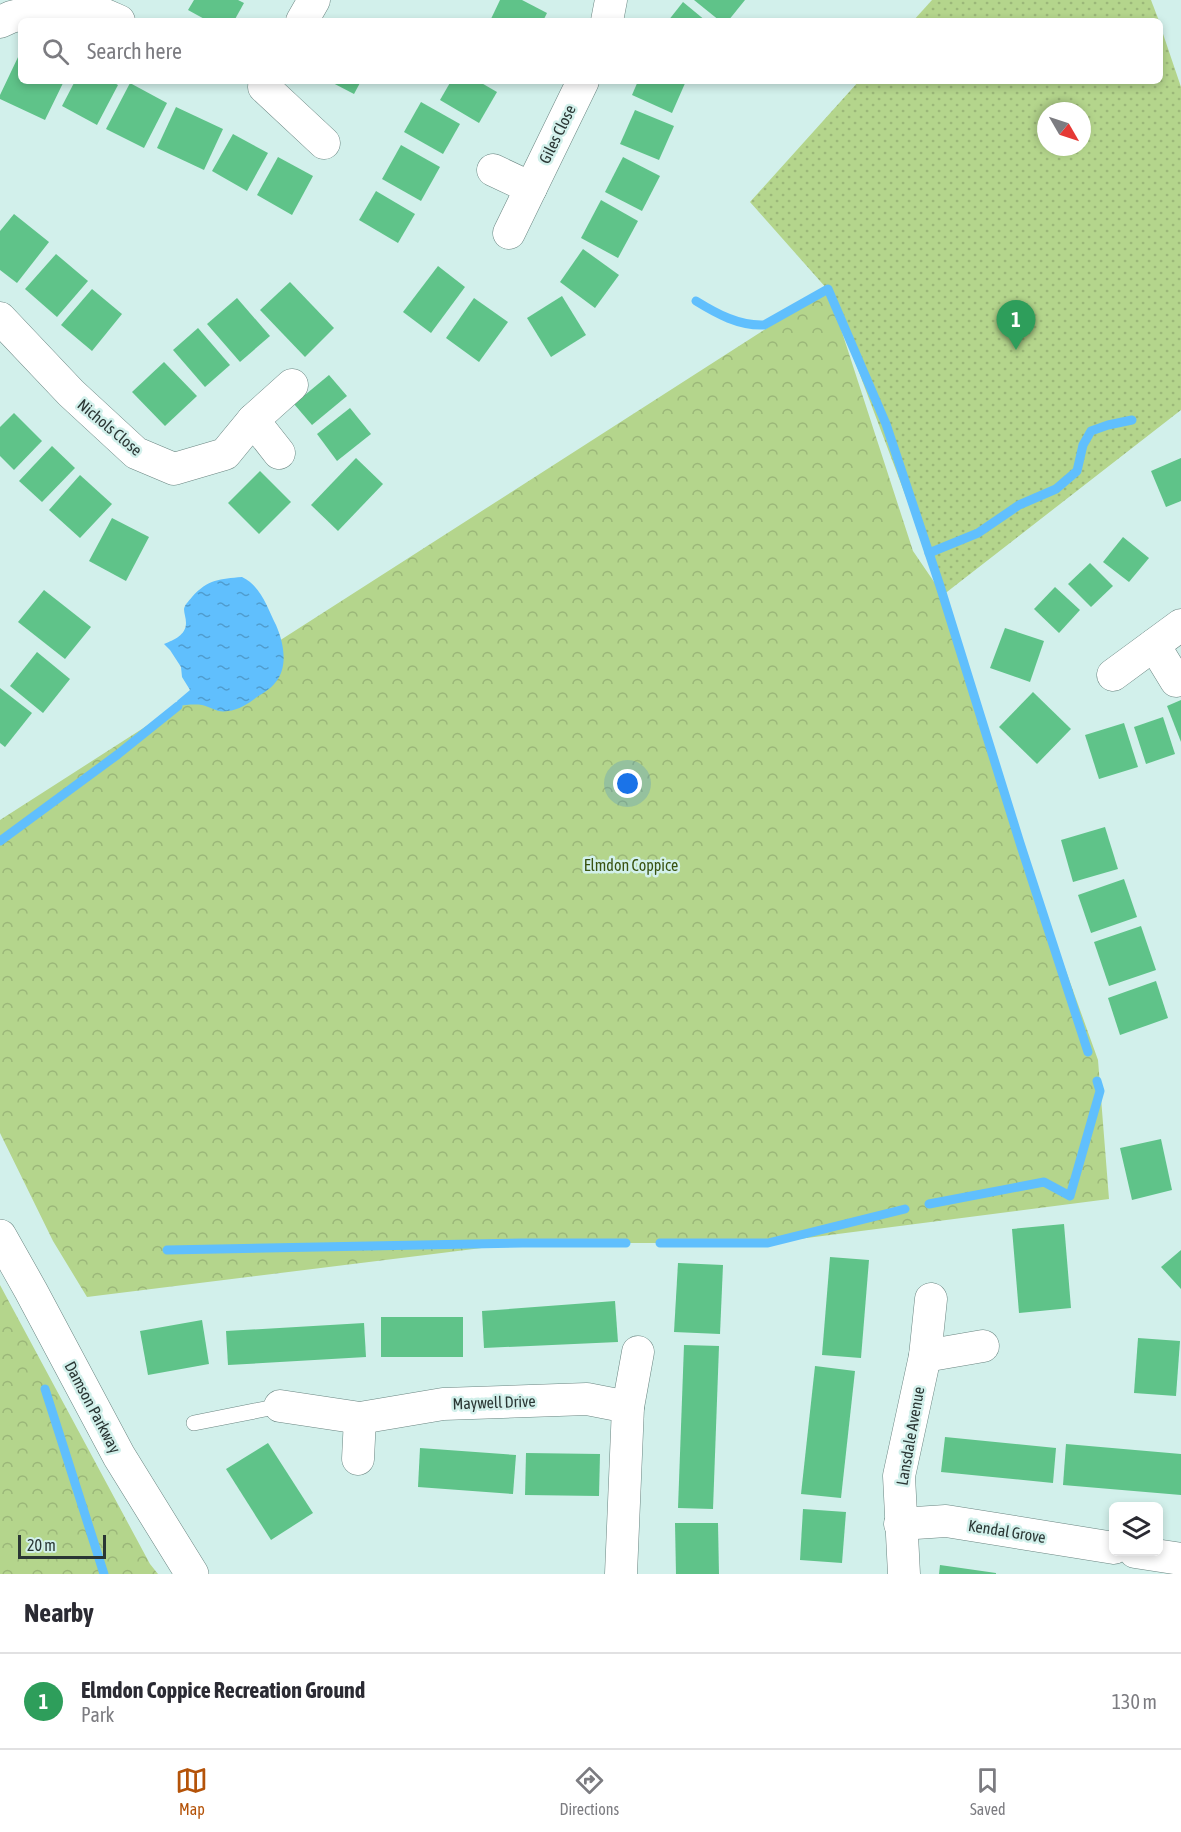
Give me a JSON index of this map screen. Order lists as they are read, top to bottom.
{
  "streets": {
    "street": [
      "Giles Close",
      "Nichols Close",
      "Maywell Drive",
      "Damson Parkway",
      "Lansdale Avenue",
      "Kendal Grove"
    ]
  },
  "crossings": [
    ["Lansdale Avenue", "Kendal Grove"]
  ],
  "parks": ["Elmdon Coppice"],
  "scale_bar": "20 m",
  "north": "bottom right",
  "page": {
    "search": "Search here",
    "pins": "1",
    "scale": "20 m",
    "heading": "Nearby",
    "list": [
      {
        "mark": "1",
        "name": "Elmdon Coppice Recreation Ground",
        "note": "Park",
        "value": "130 m"
      }
    ],
    "nav": ["Map", "Directions", "Saved"]
  }
}
